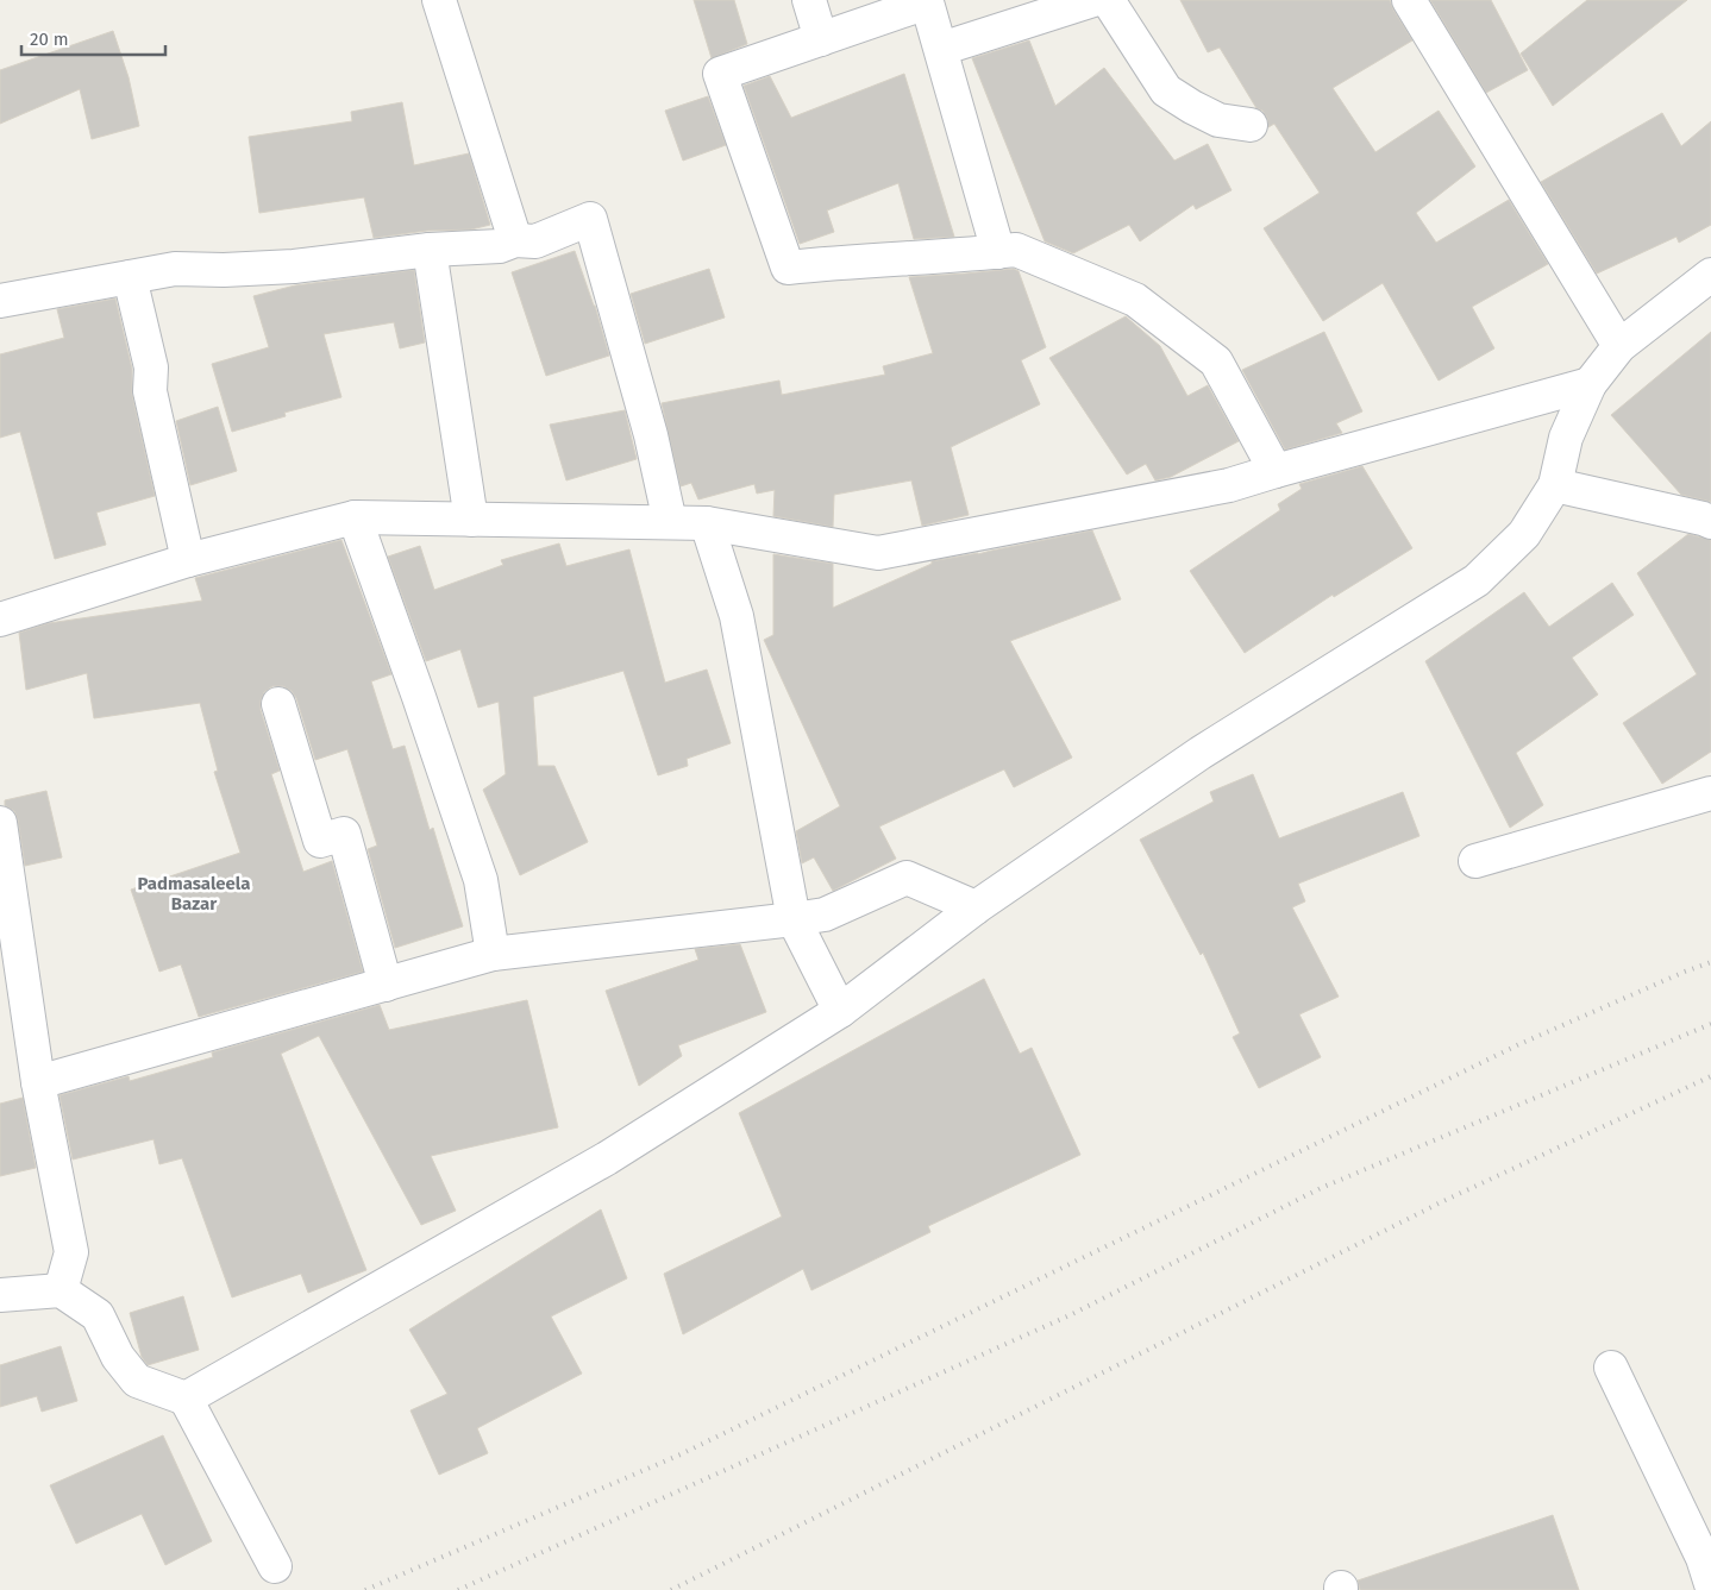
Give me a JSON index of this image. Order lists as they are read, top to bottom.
{
  "districts": ["Padmasaleela Bazar"],
  "scale_bar": "20 m"
}
